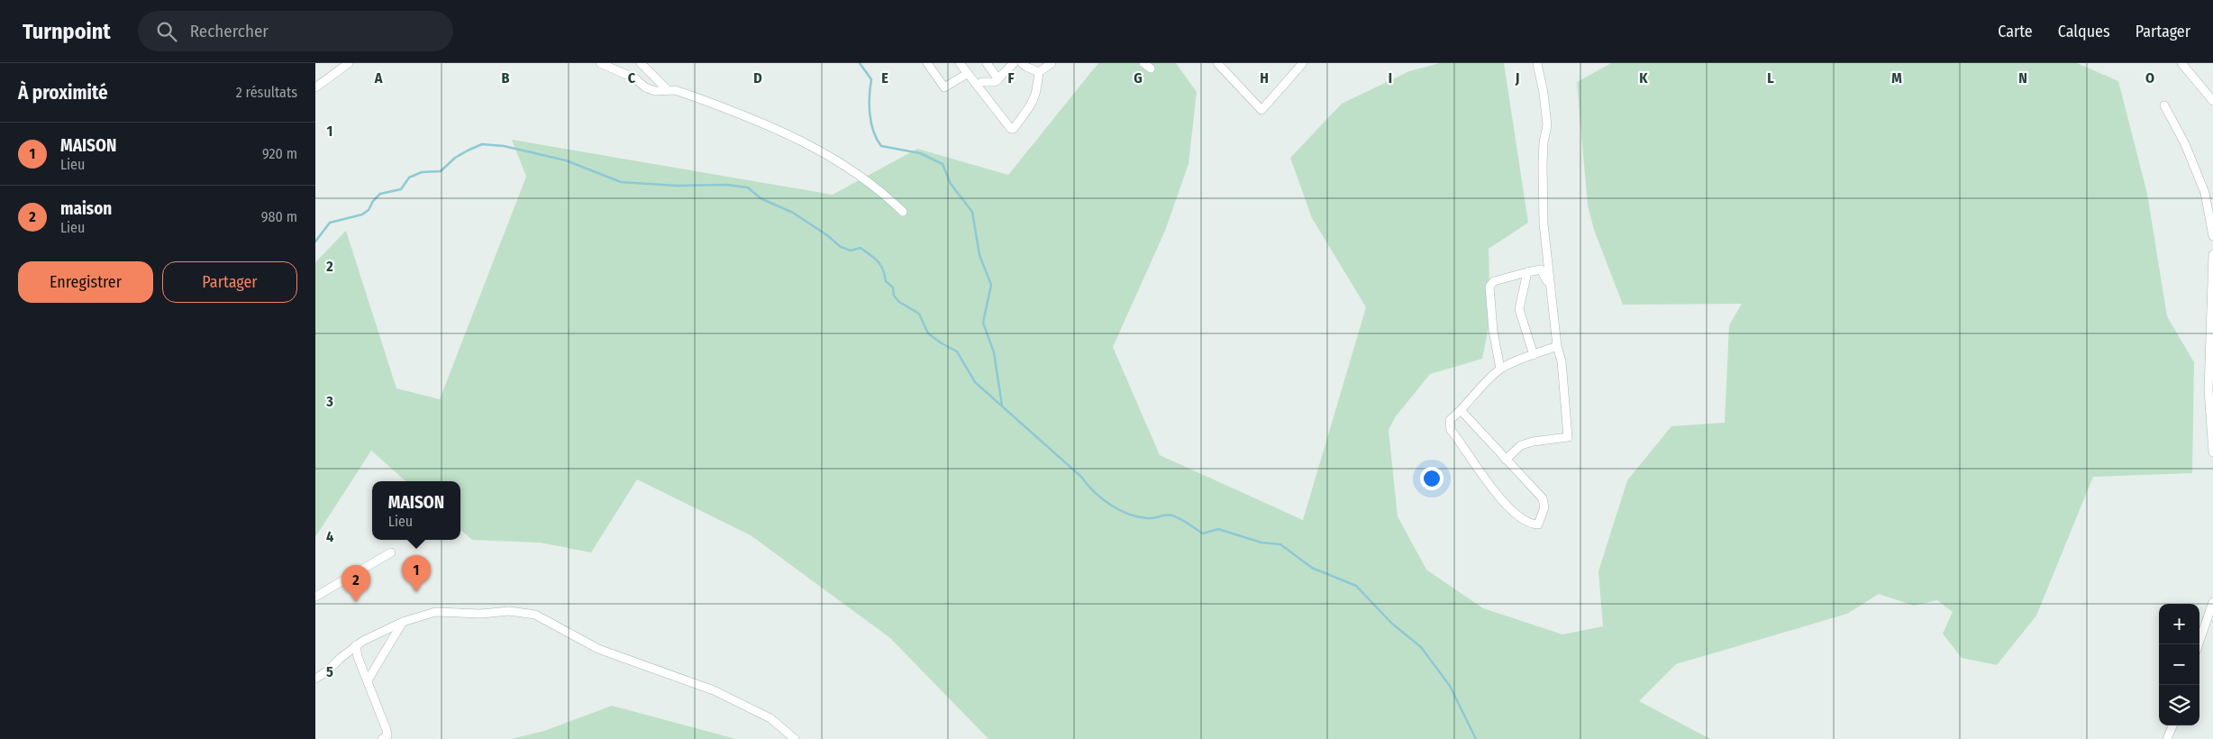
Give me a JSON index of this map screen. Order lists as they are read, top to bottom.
{
  "page": {
    "header": "Turnpoint",
    "search": "Rechercher",
    "nav": ["Carte", "Calques", "Partager"],
    "heading": ["À proximité", "2 résultats"],
    "list": [
      {
        "mark": "1",
        "name": "MAISON",
        "note": "Lieu",
        "value": "920 m"
      },
      {
        "mark": "2",
        "name": "maison",
        "note": "Lieu",
        "value": "980 m"
      }
    ],
    "buttons": ["Enregistrer", "Partager"],
    "popup": ["MAISON", "Lieu"],
    "pins": ["1", "2"],
    "map_buttons": ["+", "−"]
  },
  "grid": {
    "columns": [
      "A",
      "B",
      "C",
      "D",
      "E",
      "F",
      "G",
      "H",
      "I",
      "J",
      "K",
      "L",
      "M",
      "N",
      "O"
    ],
    "rows": [
      "1",
      "2",
      "3",
      "4",
      "5"
    ]
  }
}
